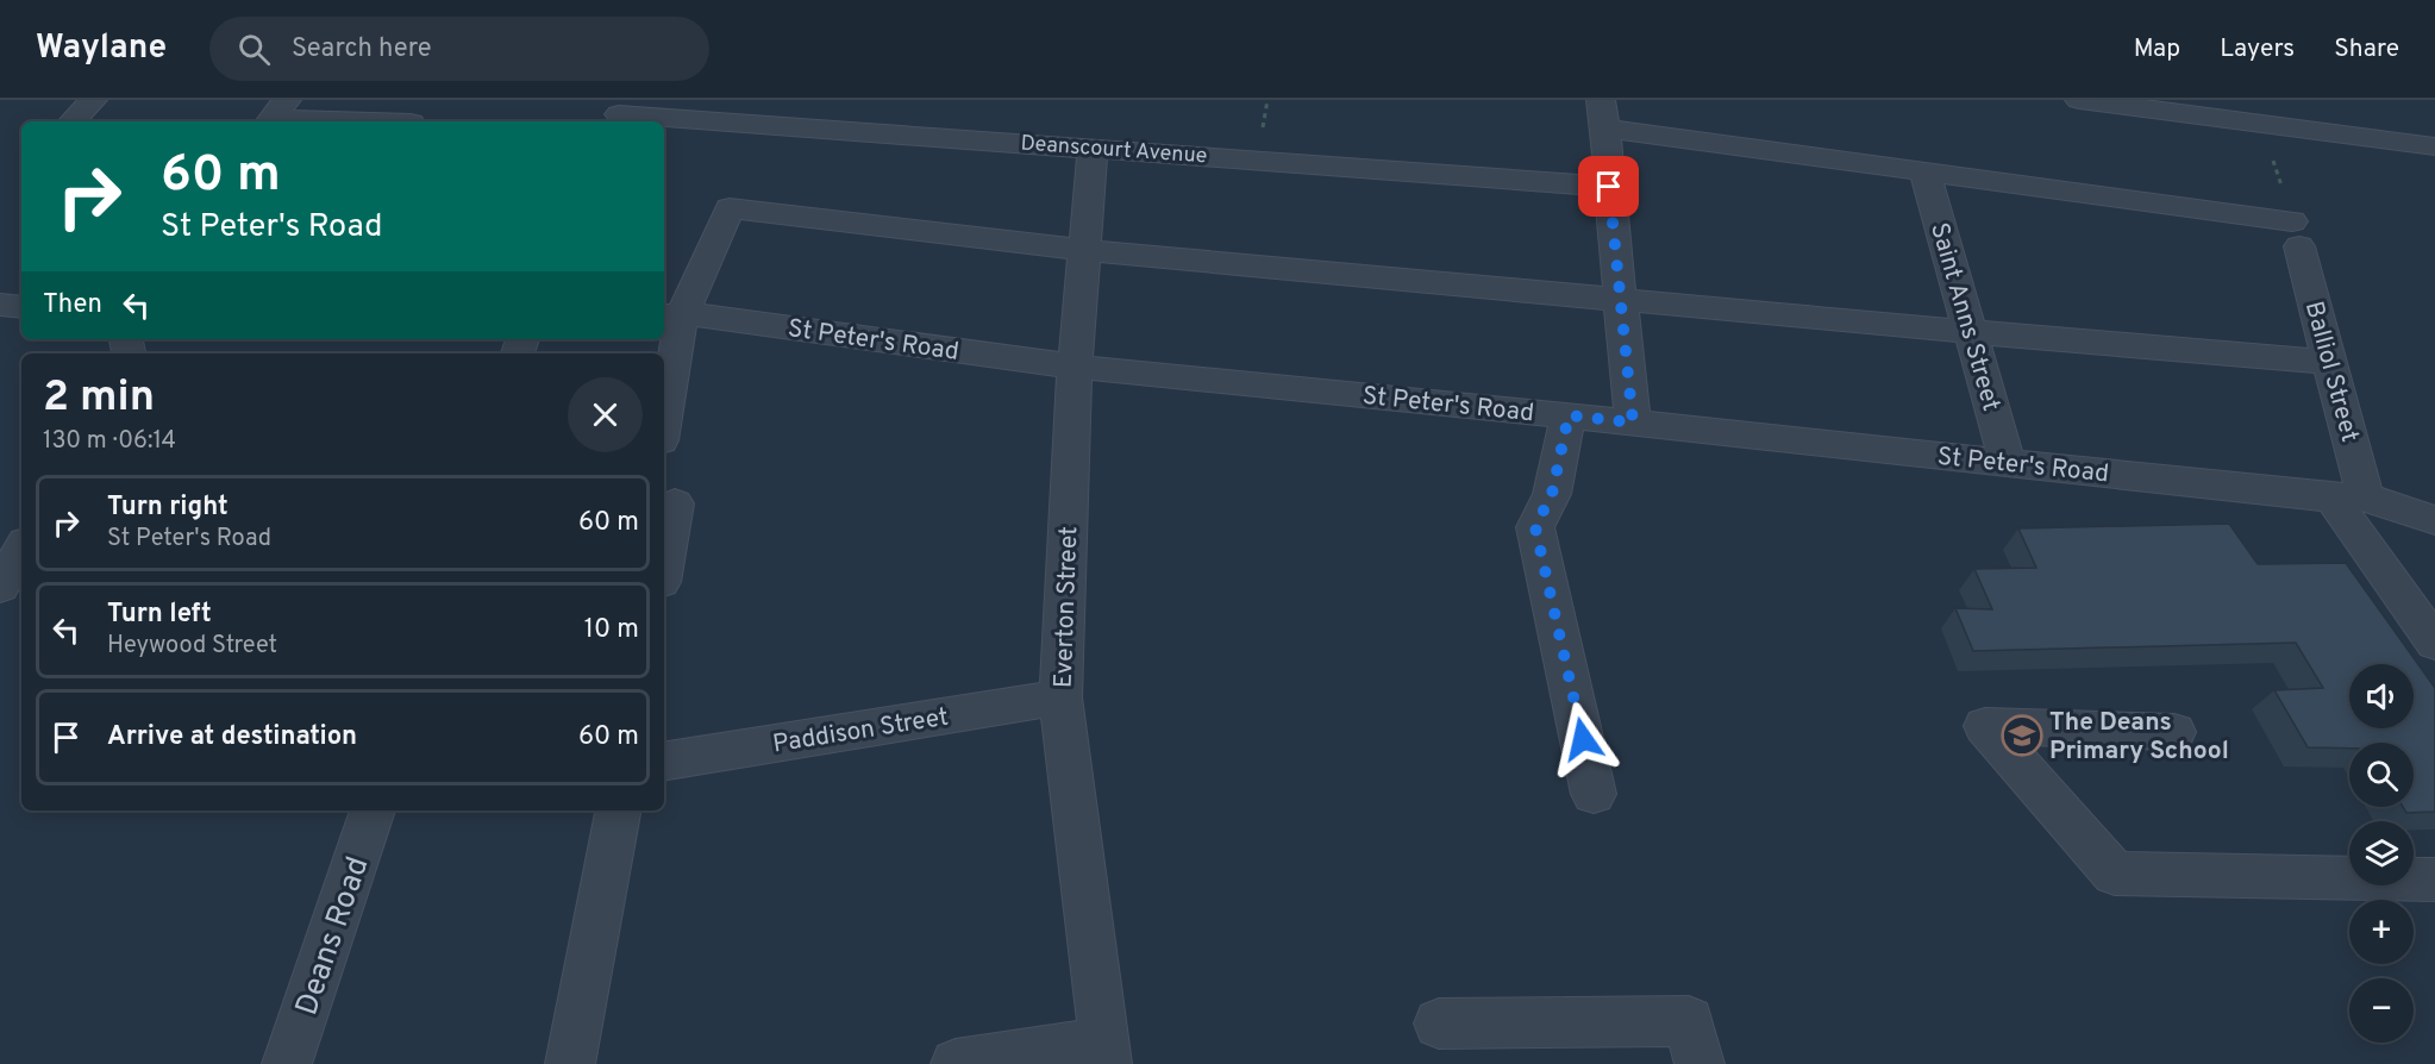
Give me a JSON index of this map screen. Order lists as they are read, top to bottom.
{
  "streets": {
    "street": [
      "Deanscourt Avenue",
      "Saint Anns Street",
      "St Peter's Road",
      "Balliol Street",
      "Everton Street",
      "Paddison Street",
      "Deans Road"
    ]
  },
  "crossings": [
    ["Deanscourt Avenue", "Everton Street"],
    ["Saint Anns Street", "St Peter's Road"],
    ["Saint Anns Street", "Balliol Street"],
    ["St Peter's Road", "Balliol Street"],
    ["St Peter's Road", "Everton Street"],
    ["Everton Street", "Paddison Street"]
  ],
  "places": {
    "school or university": ["The Deans Primary School"]
  },
  "page": {
    "header": "Waylane",
    "search": "Search here",
    "nav": ["Map", "Layers", "Share"],
    "turn": ["60 m", "St Peter's Road"],
    "then": "Then",
    "heading": ["2 min", "130 m · 06:14"],
    "list": [
      {
        "name": "Turn right",
        "note": "St Peter's Road",
        "value": "60 m"
      },
      {
        "name": "Turn left",
        "note": "Heywood Street",
        "value": "10 m"
      },
      {
        "name": "Arrive at destination",
        "value": "60 m"
      }
    ],
    "map_buttons": ["+", "−"]
  }
}
